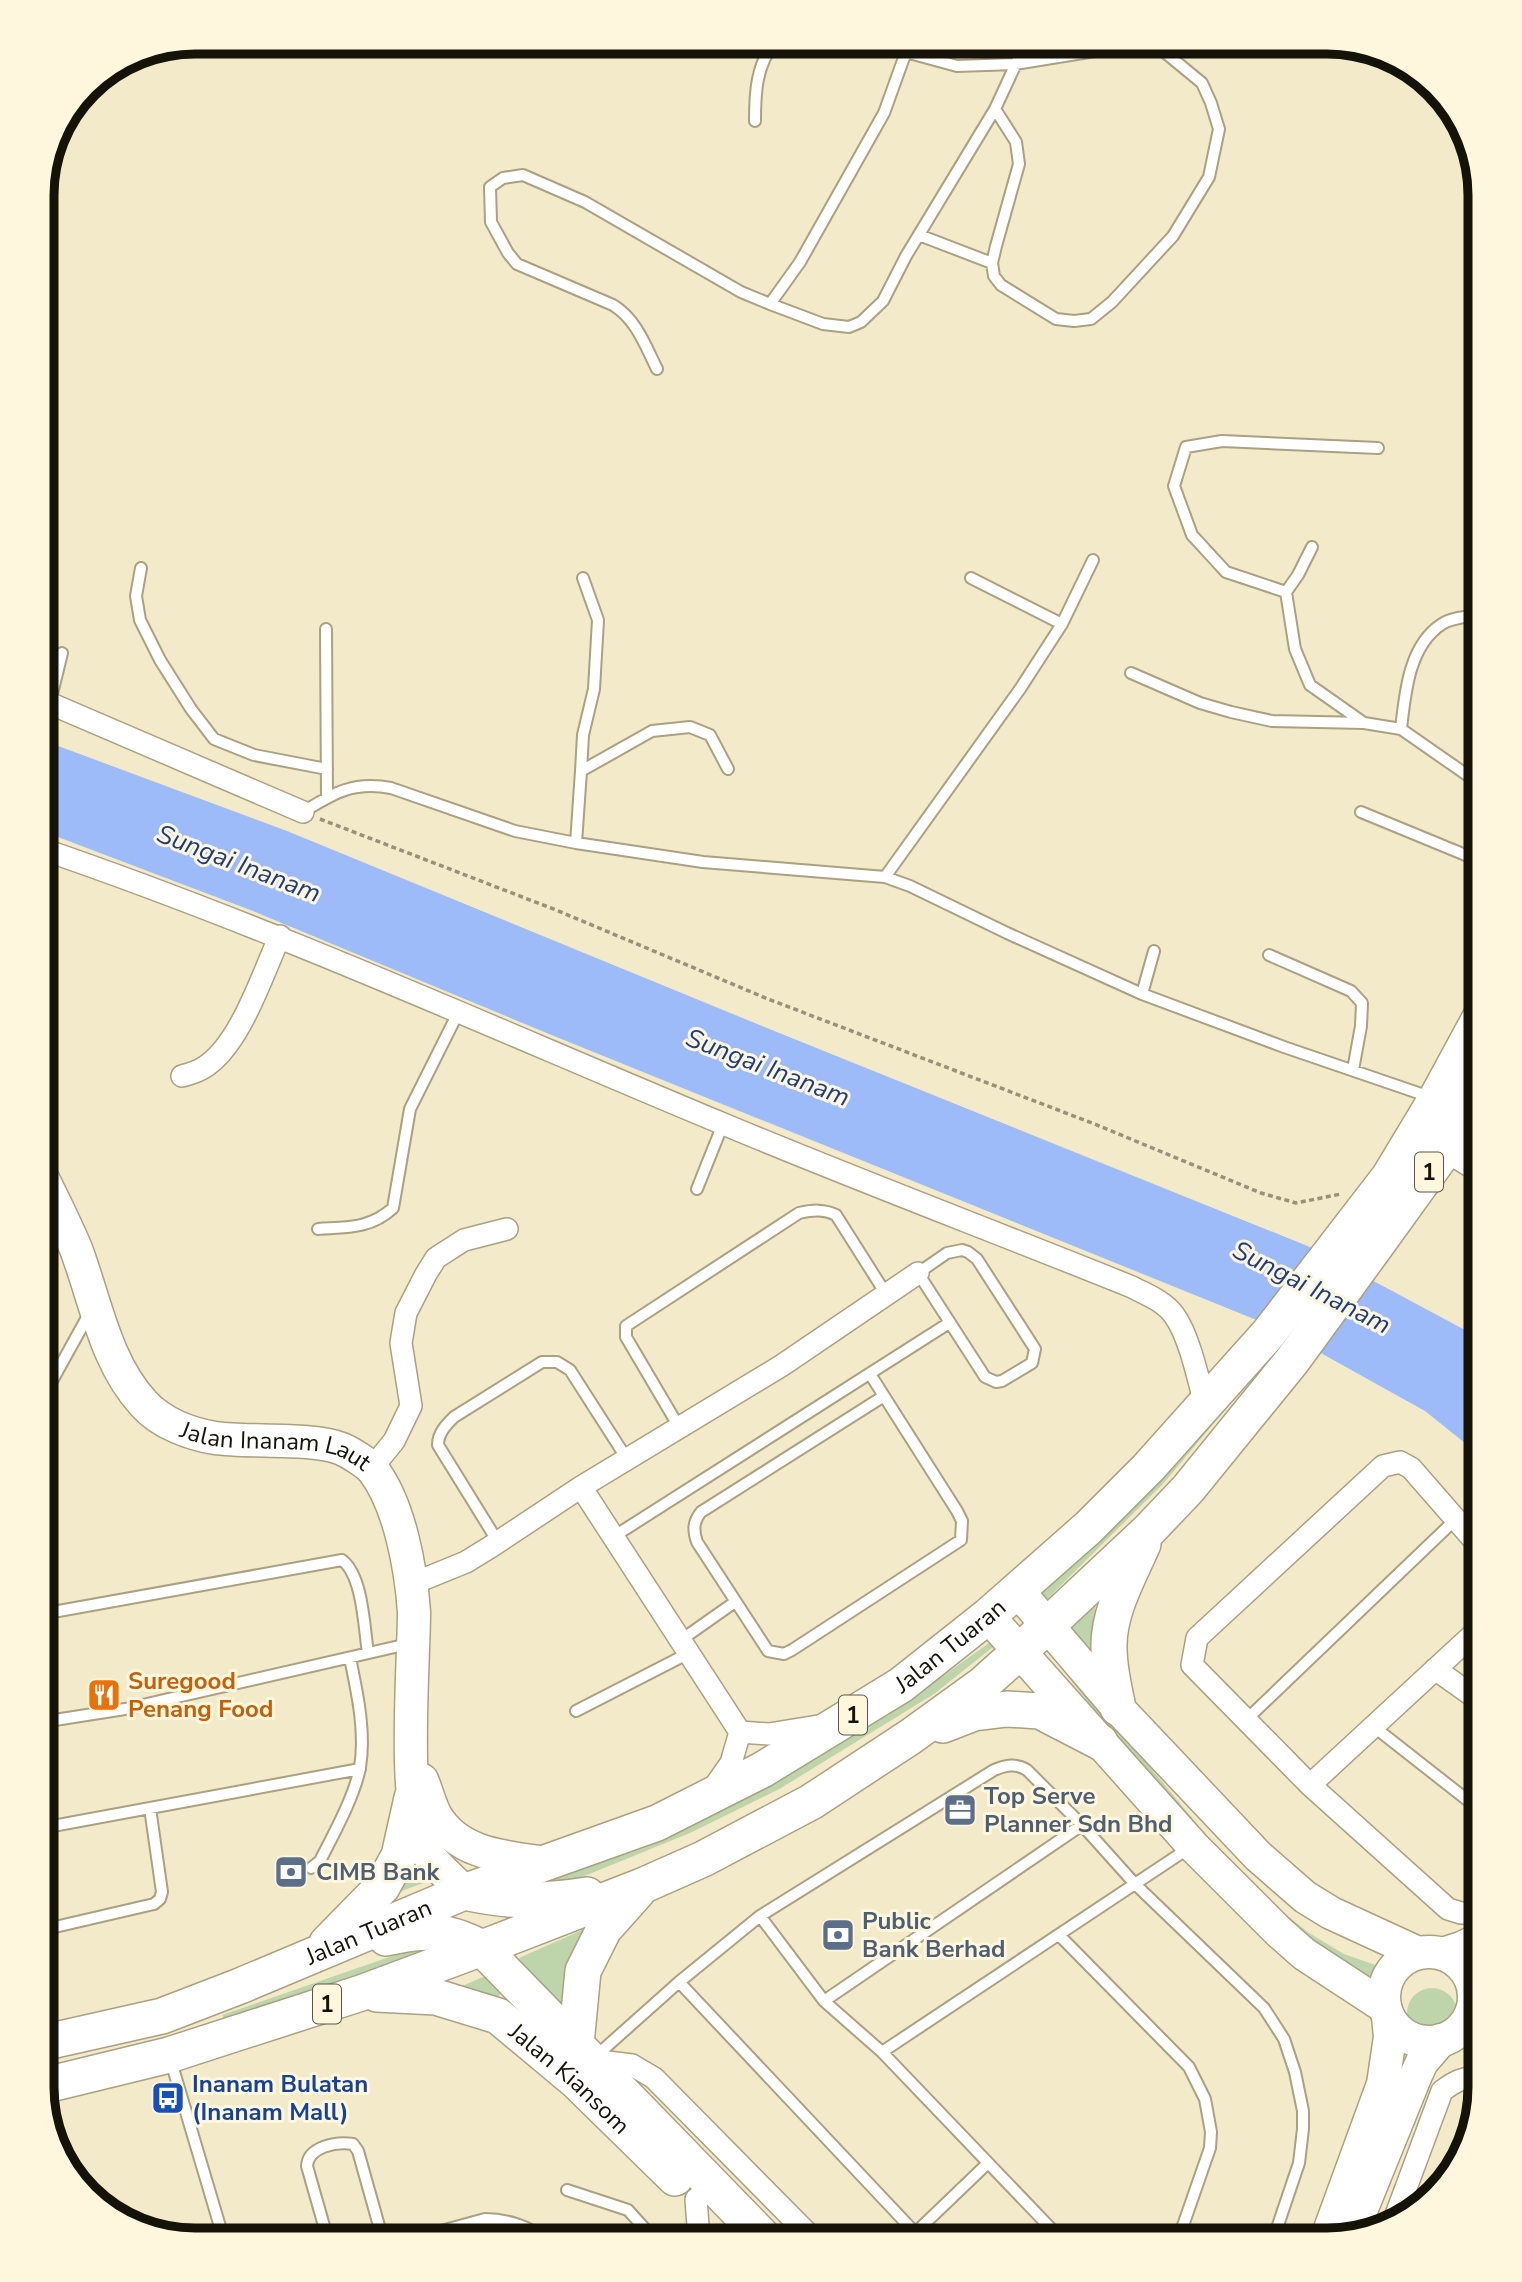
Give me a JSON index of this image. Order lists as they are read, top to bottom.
{
  "streets": {
    "main road": ["1", "Jalan Tuaran", "Jalan Kiansom"],
    "street": ["Jalan Inanam Laut"]
  },
  "crossings": [
    ["Jalan Inanam Laut", "Jalan Tuaran"],
    ["Jalan Tuaran", "Jalan Kiansom"]
  ],
  "water": ["Sungai Inanam"],
  "places": {
    "restaurant": ["Suregood Penang Food"],
    "office": ["Top Serve Planner Sdn Bhd"],
    "bank": ["CIMB Bank", "Public Bank Berhad"],
    "bus stop": ["Inanam Bulatan (Inanam Mall)"]
  }
}
